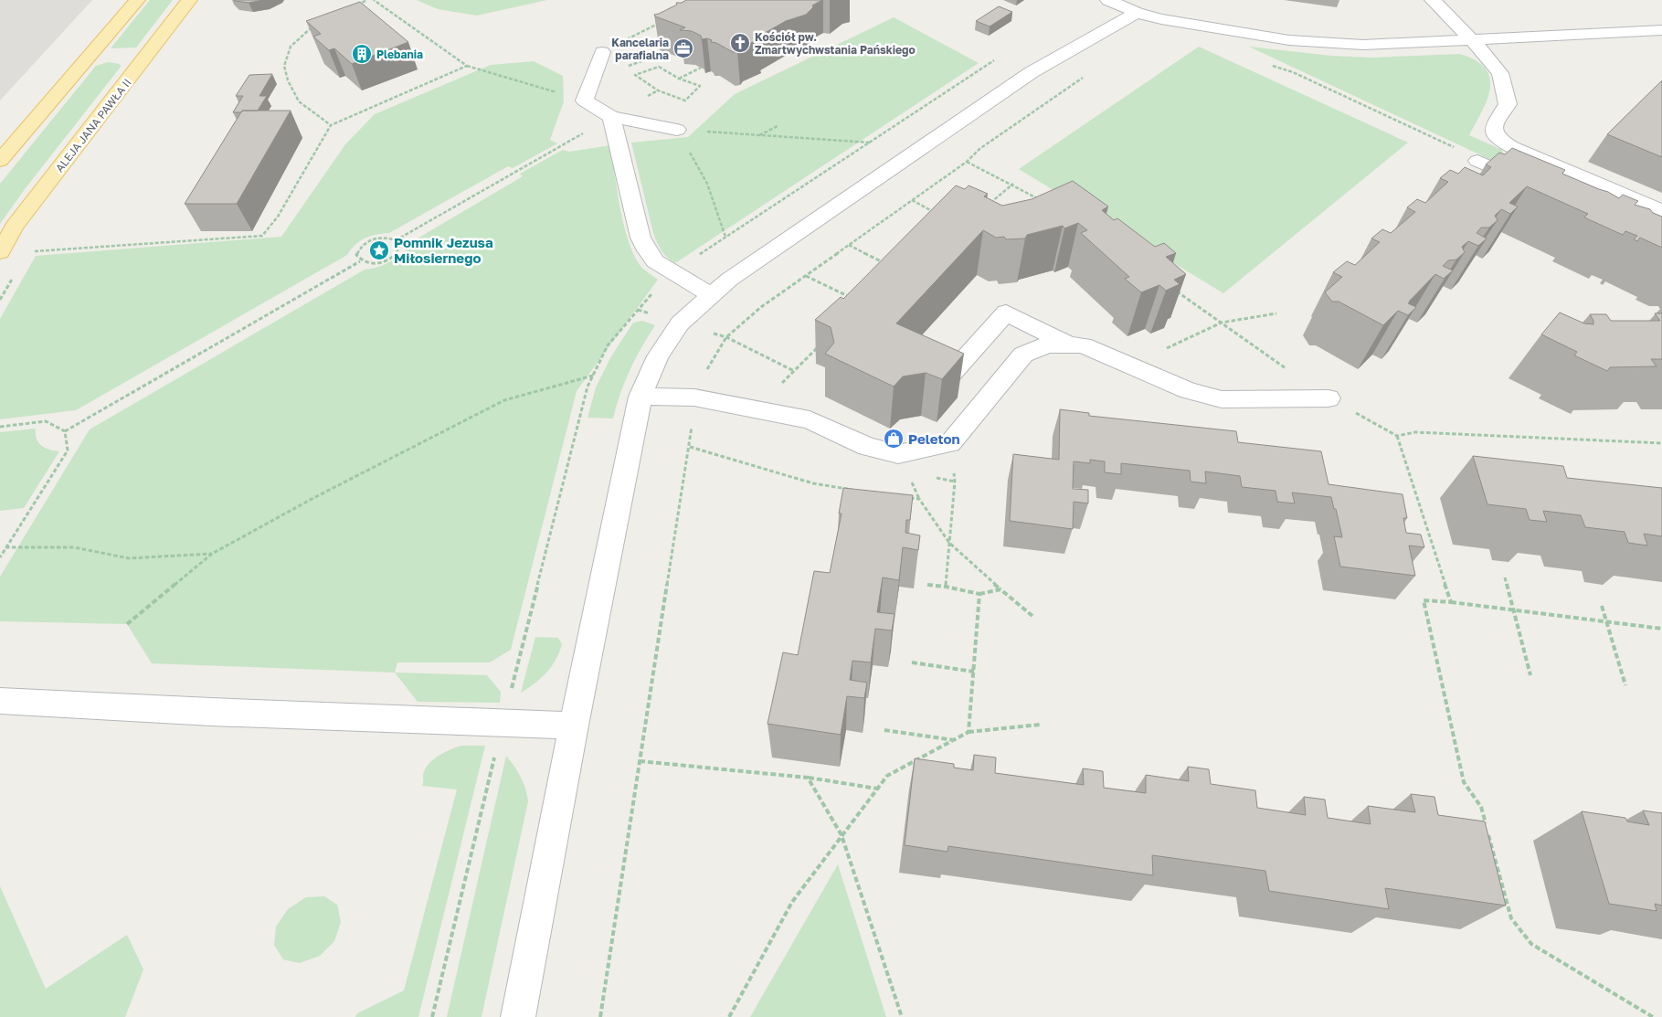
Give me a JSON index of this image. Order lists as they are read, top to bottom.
{
  "streets": {
    "main road": ["ALEJA JANA PAWŁA II"]
  },
  "places": {
    "church": ["Kościół pw. Zmartwychwstania Pańskiego"],
    "office": ["Kancelaria parafialna"],
    "building": ["Plebania"],
    "place": ["Pomnik Jezusa Miłosiernego"],
    "shop": ["Peleton"]
  }
}
